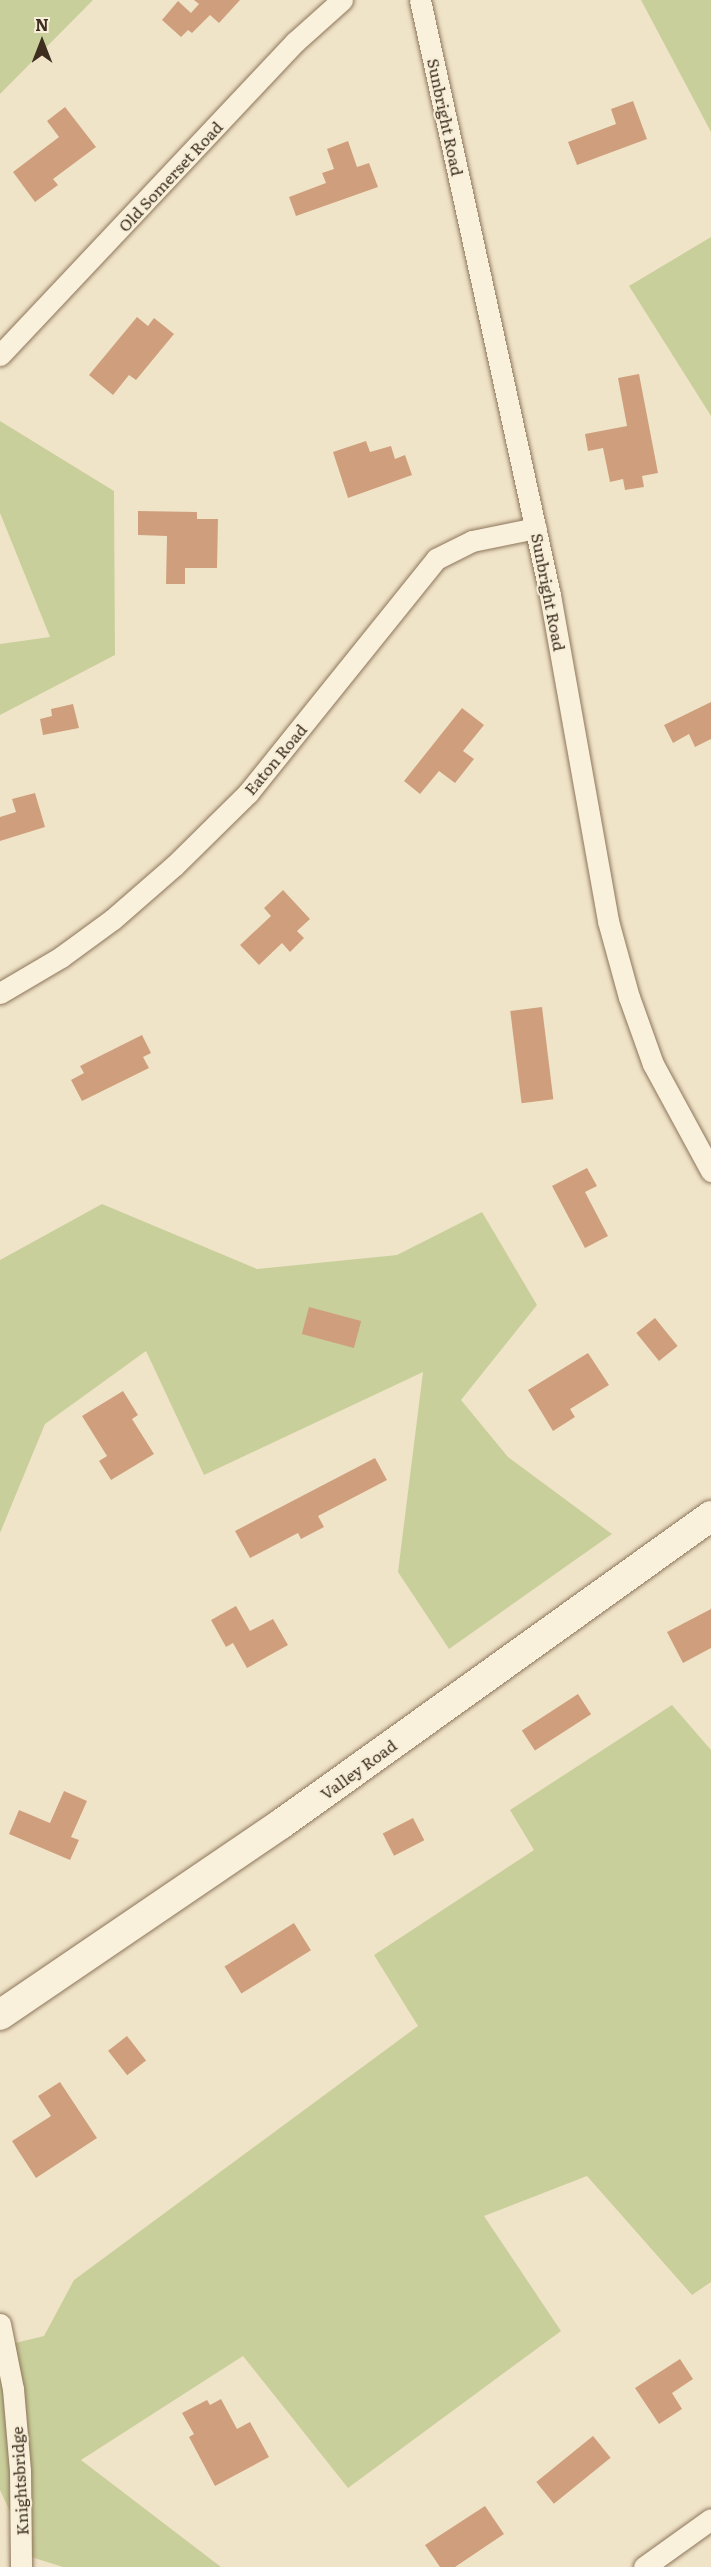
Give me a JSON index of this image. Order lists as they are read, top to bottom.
{
  "streets": {
    "main road": ["Valley Road"],
    "street": [
      "Sunbright Road",
      "Old Somerset Road",
      "Eaton Road",
      "Knightsbridge"
    ]
  },
  "crossings": [
    ["Sunbright Road", "Eaton Road"]
  ],
  "north": "top"
}
